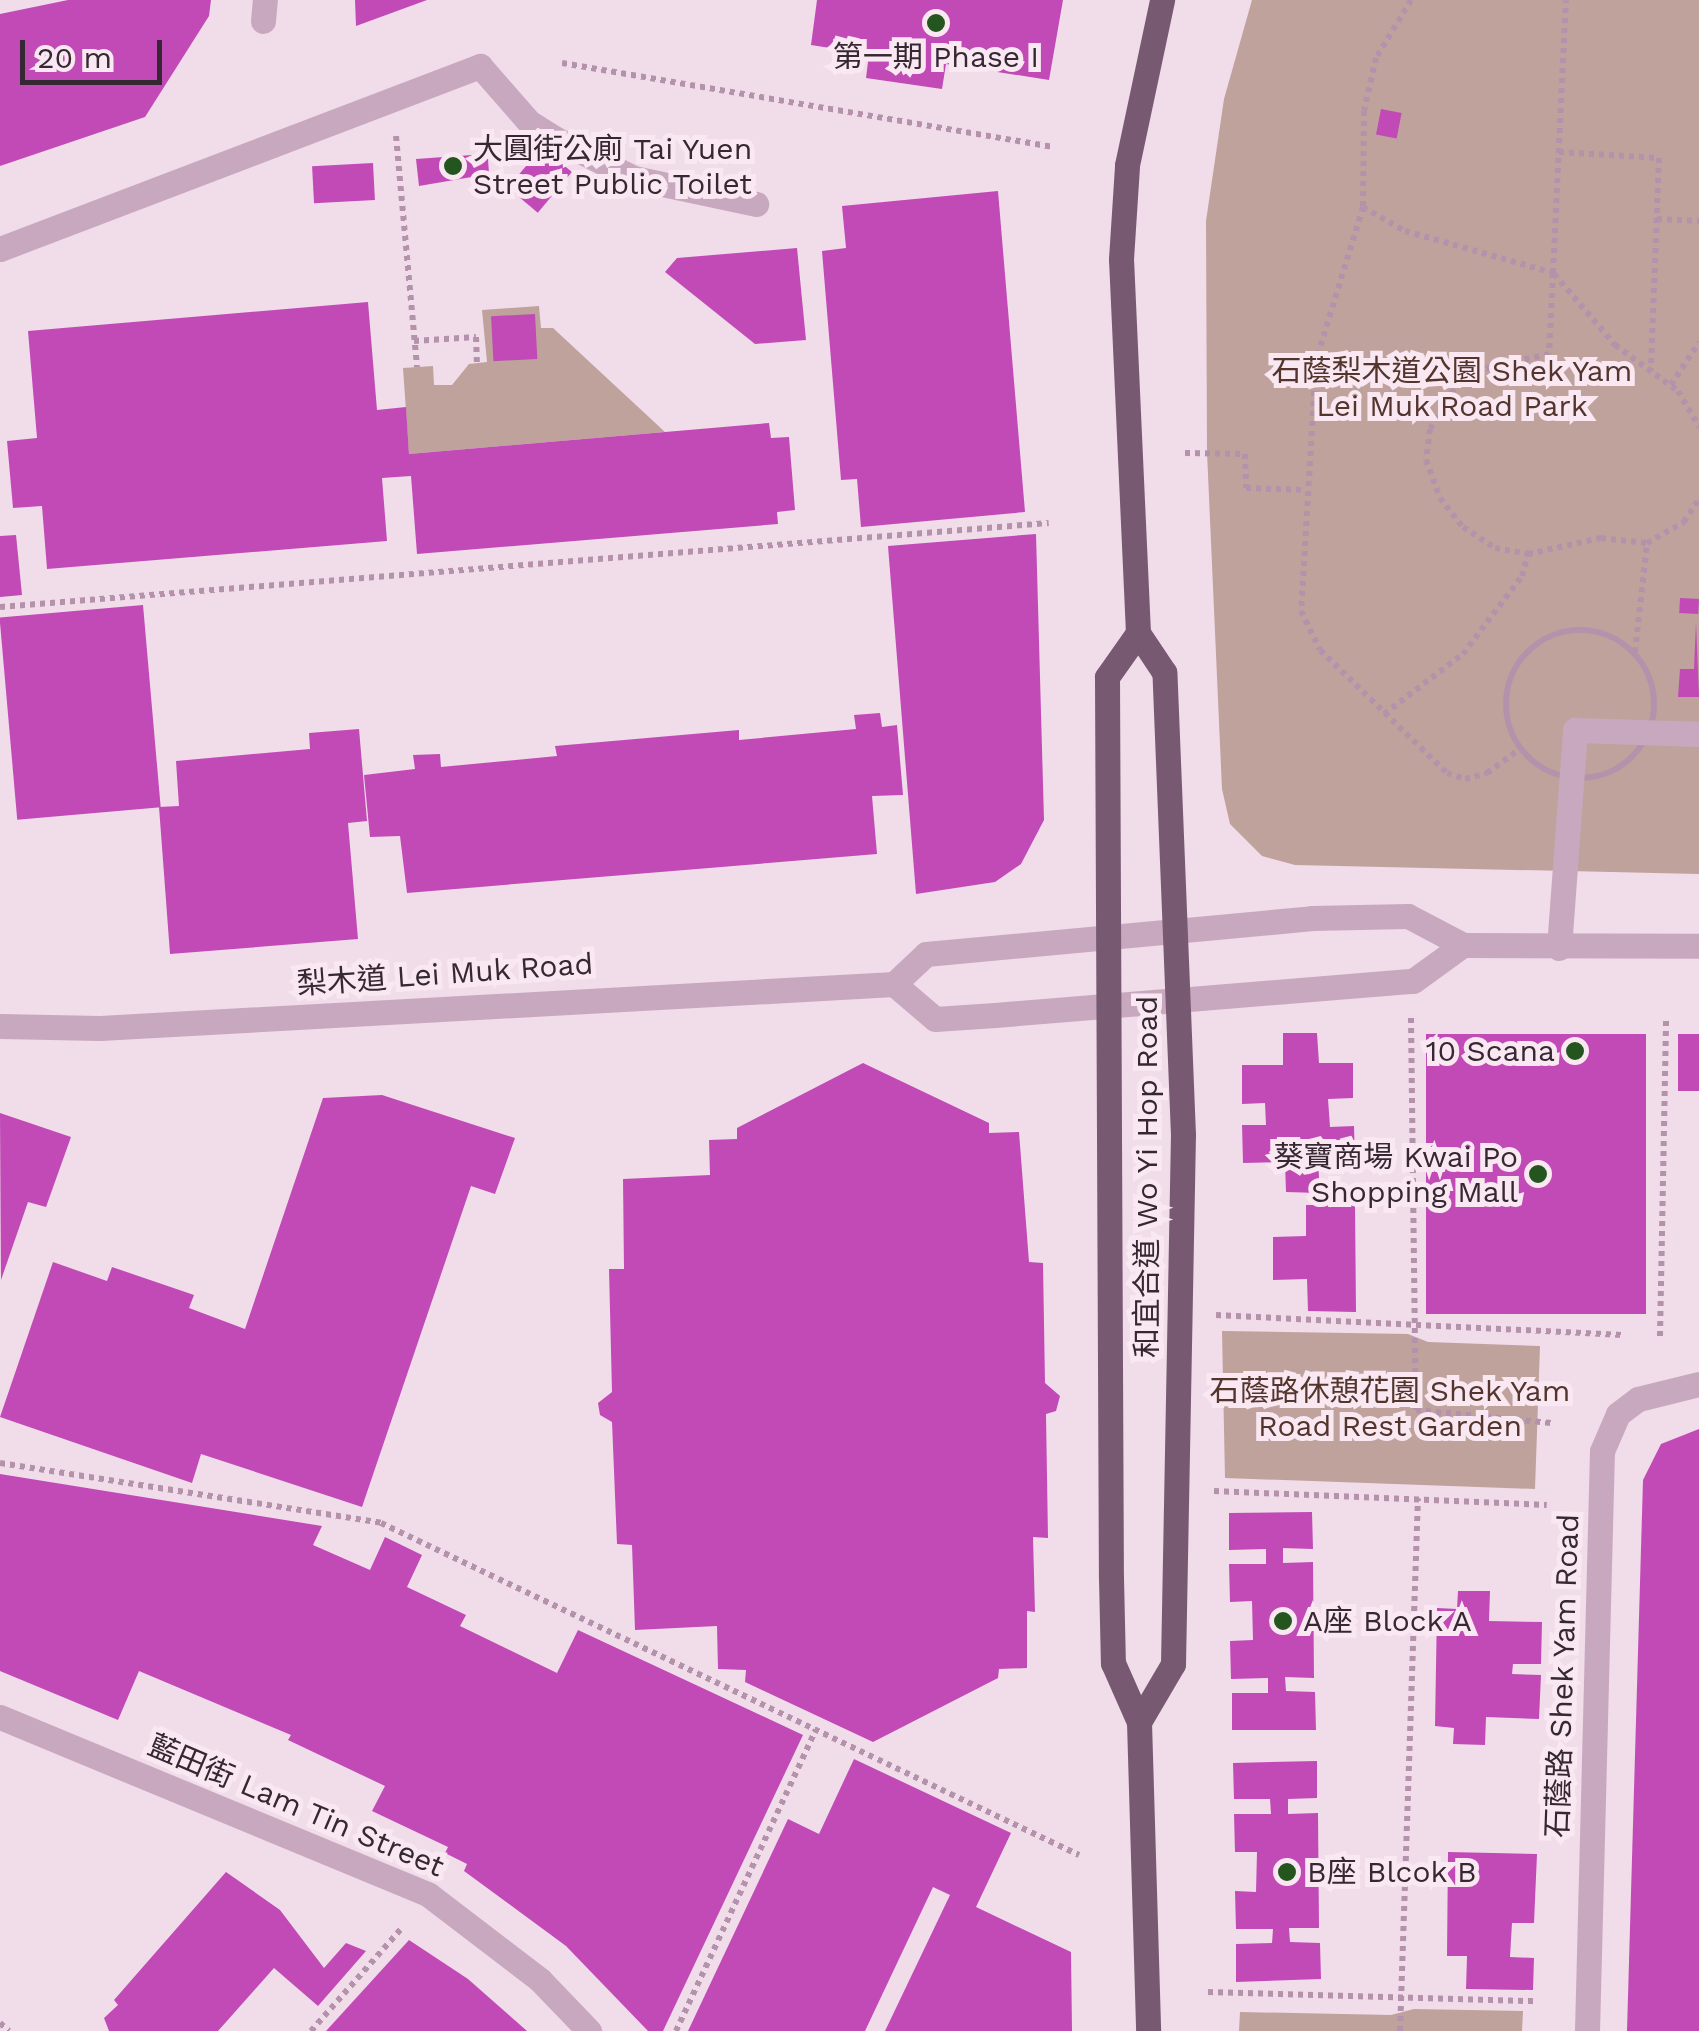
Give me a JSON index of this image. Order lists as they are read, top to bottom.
{
  "streets": {
    "main road": ["和宜合道 Wo Yi Hop Road"],
    "street": ["梨木道 Lei Muk Road", "石蔭路 Shek Yam Road", "藍田街 Lam Tin Street"]
  },
  "parks": ["石蔭梨木道公園 Shek Yam Lei Muk Road Park", "石蔭路休憩花園 Shek Yam Road Rest Garden"],
  "places": [
    "第一期 Phase I",
    "大圓街公廁 Tai Yuen Street Public Toilet",
    "10 Scana",
    "葵寶商場 Kwai Po Shopping Mall",
    "A座 Block A",
    "B座 Blcok B"
  ],
  "scale_bar": "20 m"
}
